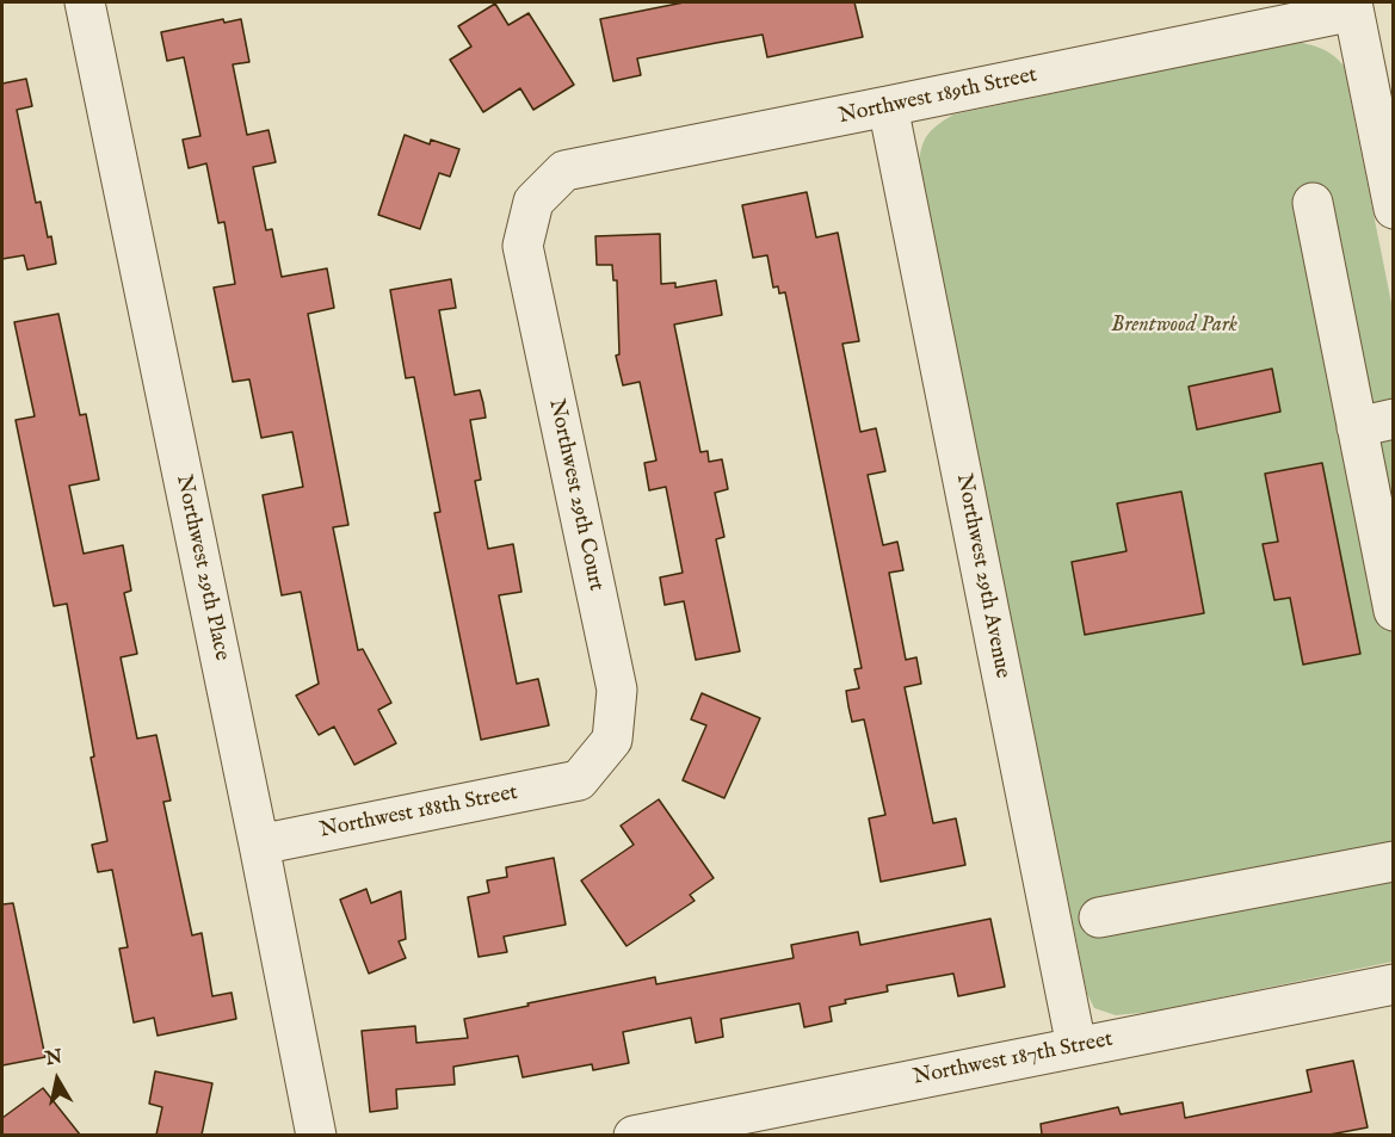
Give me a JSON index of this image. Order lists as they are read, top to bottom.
{
  "streets": {
    "street": [
      "Northwest 189th Street",
      "Northwest 29th Court",
      "Northwest 29th Place",
      "Northwest 29th Avenue",
      "Northwest 188th Street",
      "Northwest 187th Street"
    ]
  },
  "crossings": [
    ["Northwest 189th Street", "Northwest 29th Court"],
    ["Northwest 189th Street", "Northwest 29th Avenue"],
    ["Northwest 29th Court", "Northwest 188th Street"],
    ["Northwest 29th Place", "Northwest 188th Street"],
    ["Northwest 29th Avenue", "Northwest 187th Street"]
  ],
  "parks": ["Brentwood Park"],
  "north": "top"
}
